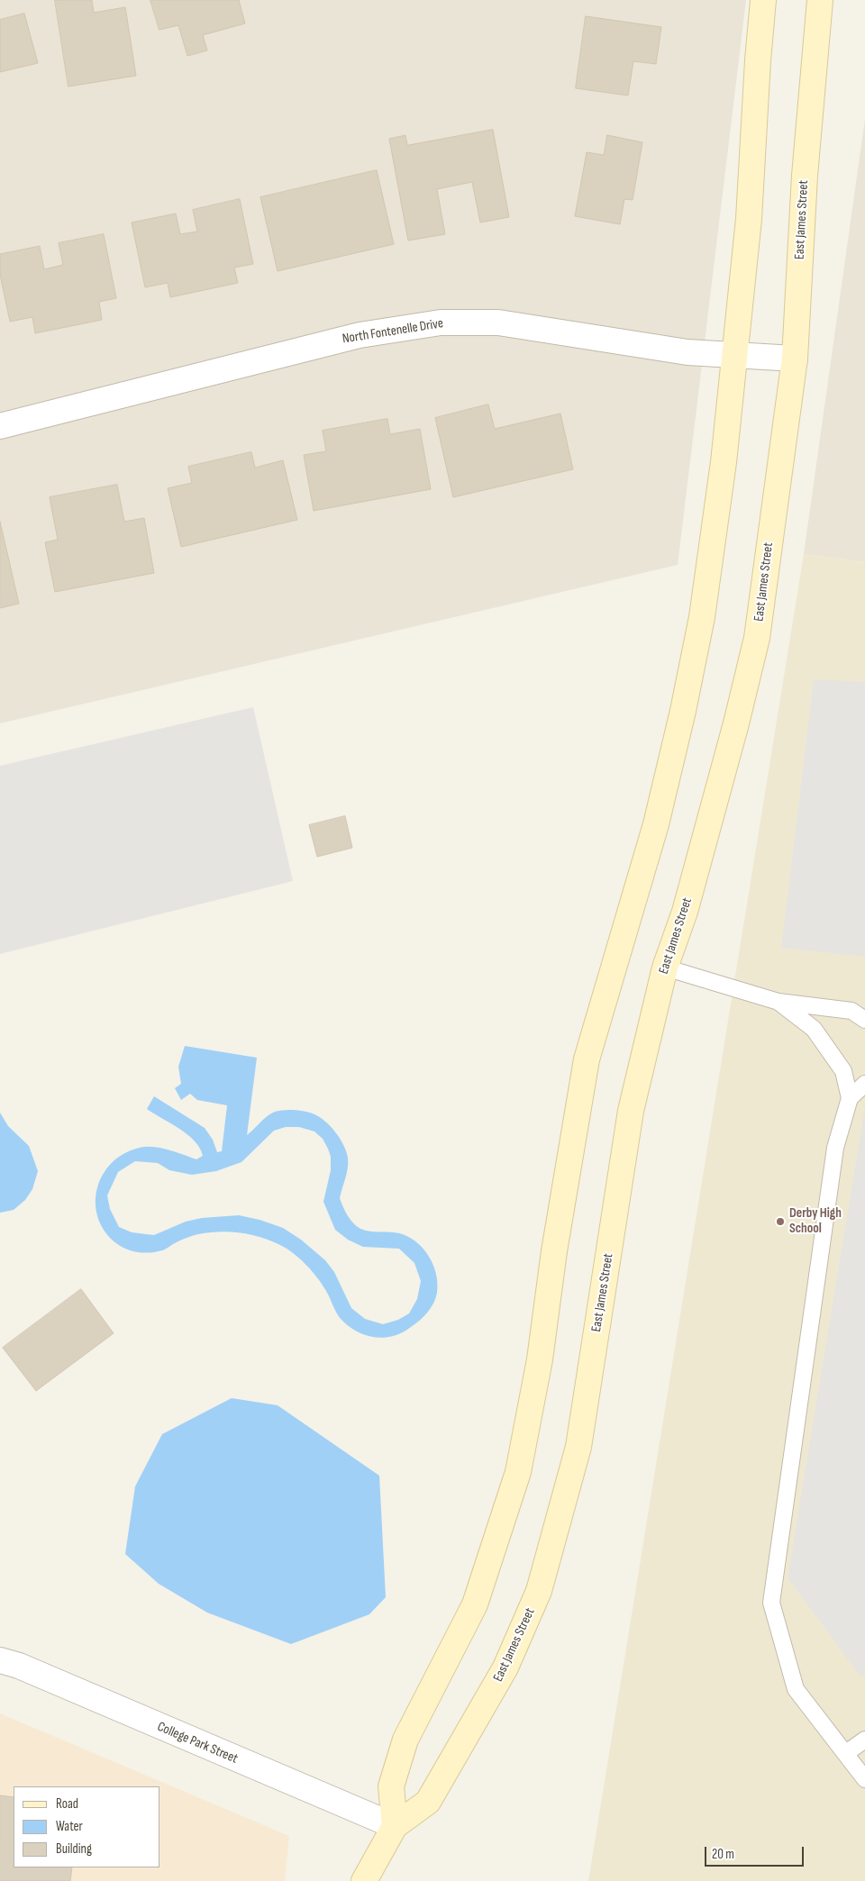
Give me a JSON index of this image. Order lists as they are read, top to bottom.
{
  "streets": {
    "street": ["East James Street", "North Fontenelle Drive", "College Park Street"]
  },
  "crossings": [
    ["East James Street", "North Fontenelle Drive"],
    ["East James Street", "College Park Street"]
  ],
  "places": ["Derby High School"],
  "legend": ["Road", "Water", "Building"],
  "scale_bar": "20 m"
}
